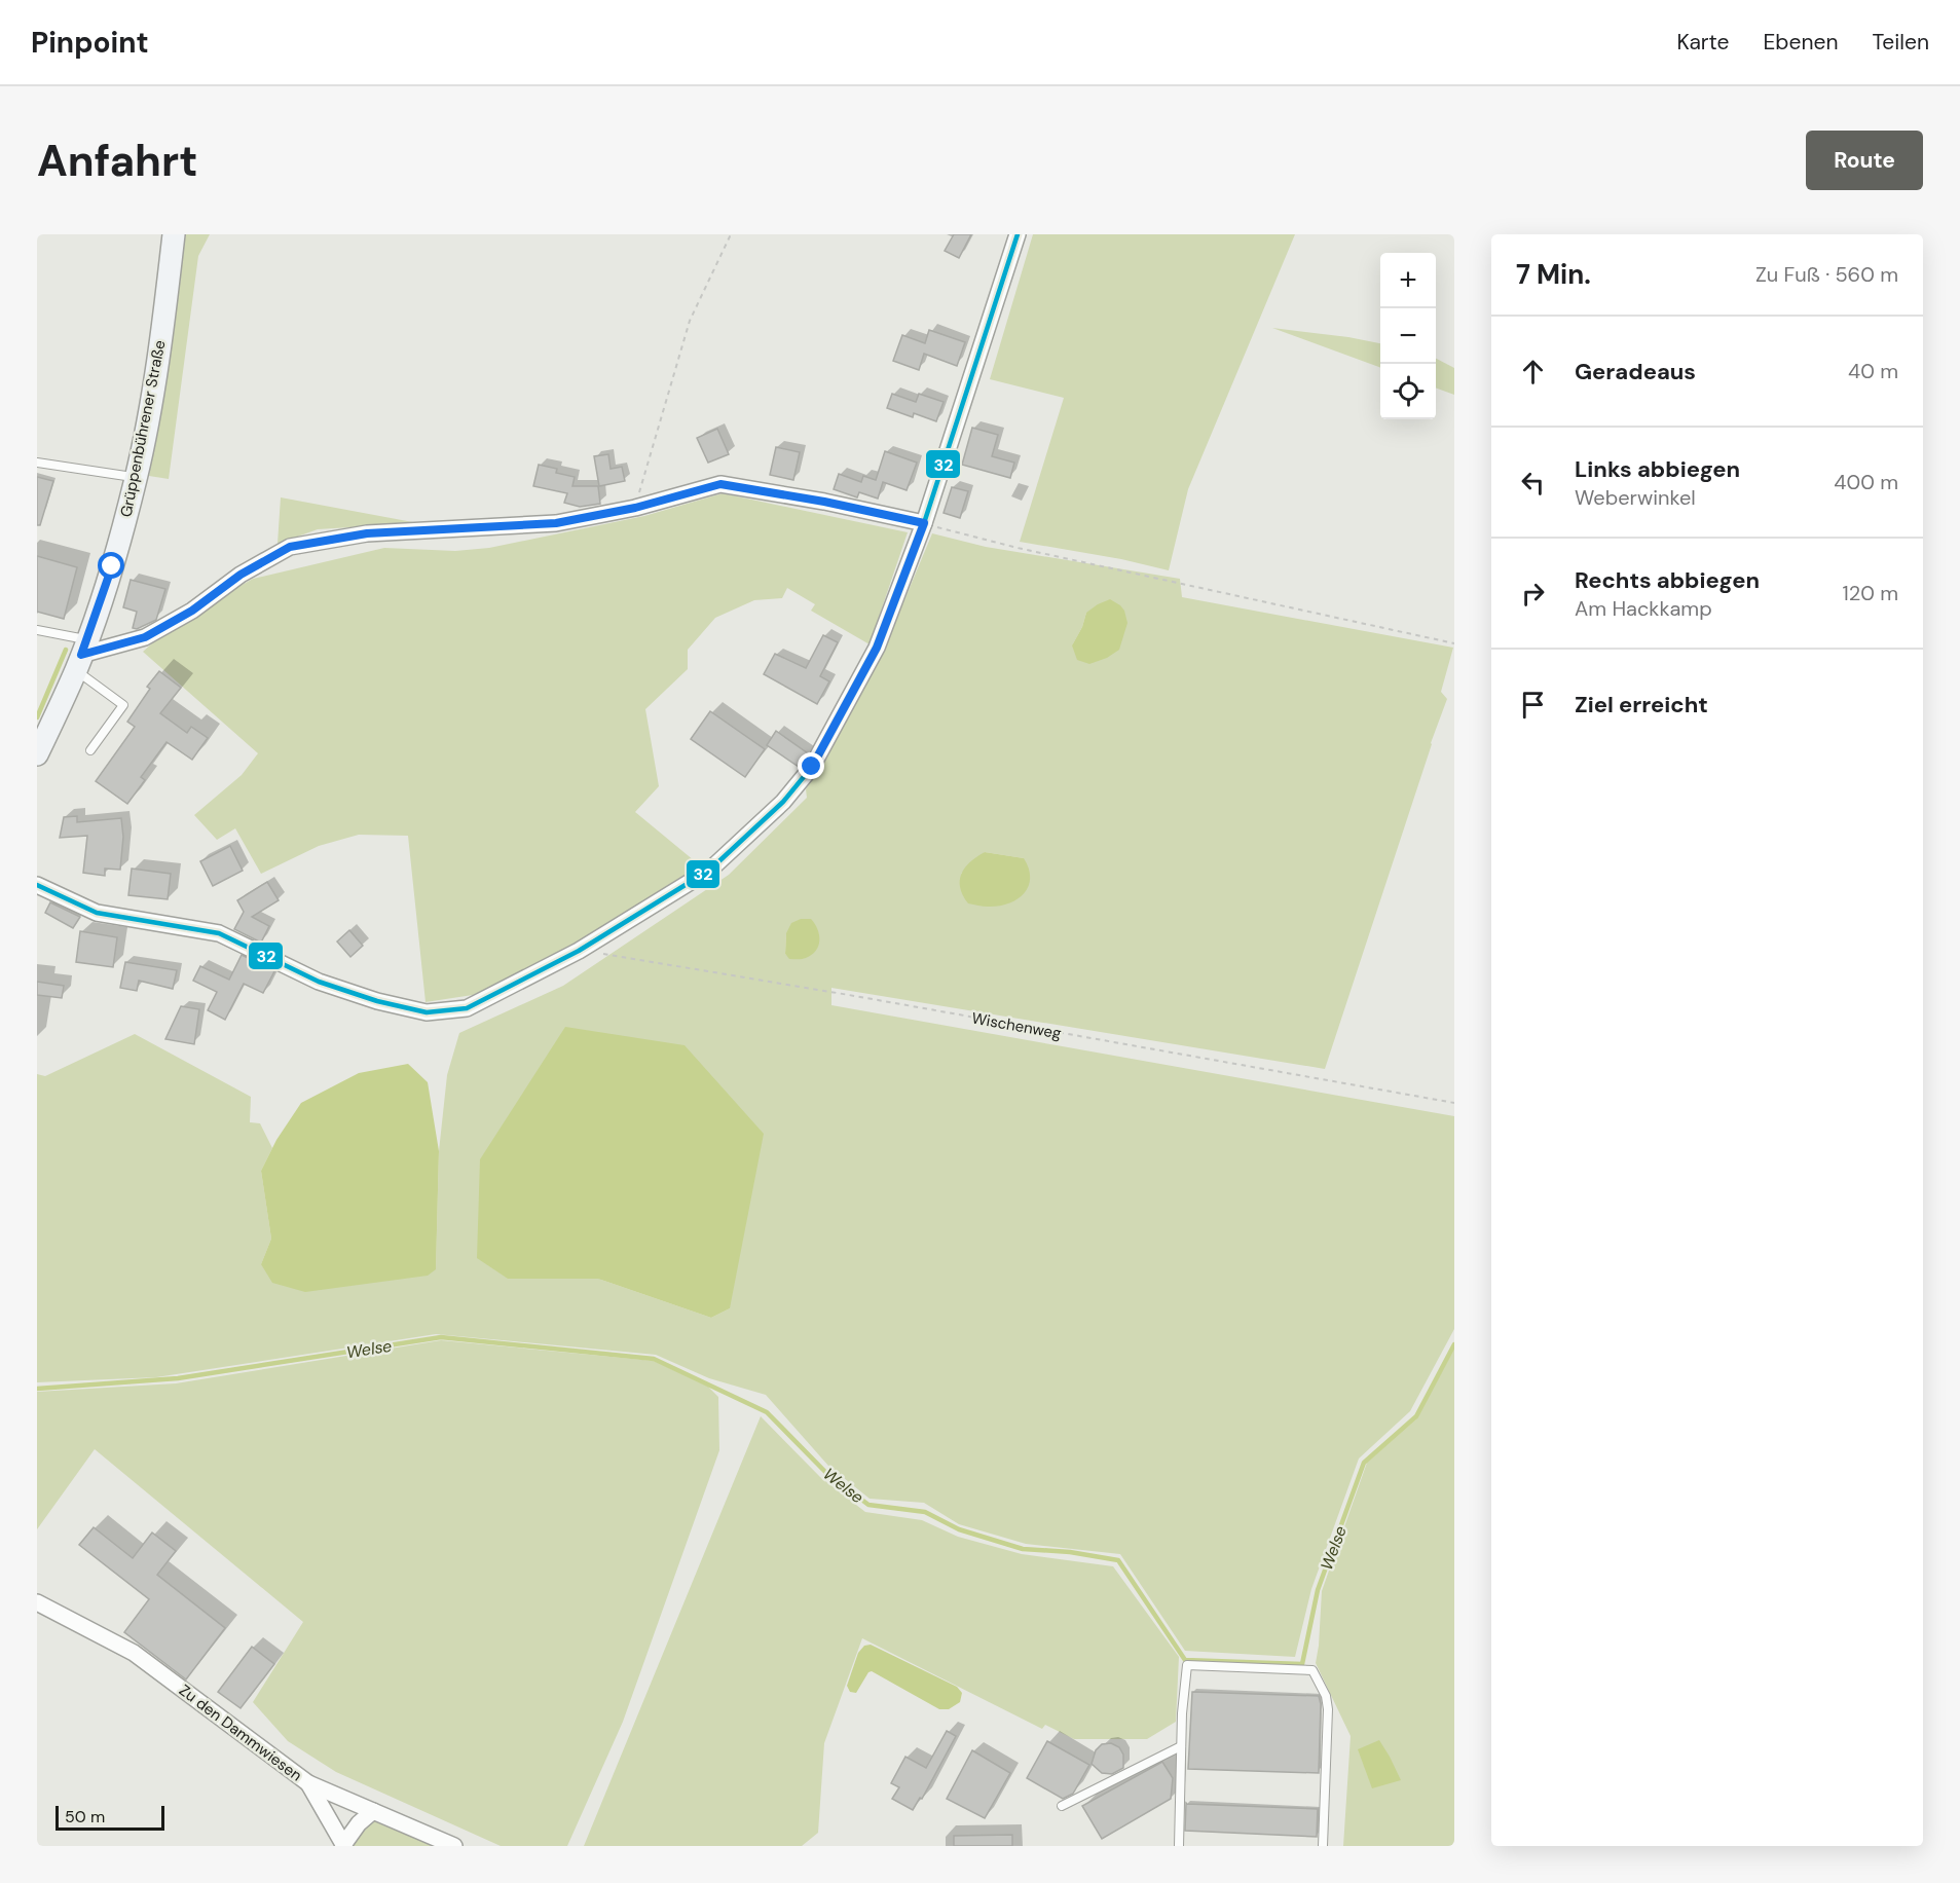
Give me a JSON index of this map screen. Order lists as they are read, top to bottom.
{
  "streets": {
    "main road": ["Grüppenbührener Straße"],
    "street": ["Zu den Dammwiesen"],
    "path": ["Wischenweg"]
  },
  "water": ["Welse"],
  "lines": ["transit line 32"],
  "scale_bar": "50 m",
  "page": {
    "header": "Pinpoint",
    "nav": ["Karte", "Ebenen", "Teilen"],
    "buttons": "Route",
    "title": "Anfahrt",
    "heading": ["7 Min.", "Zu Fuß · 560 m"],
    "map_buttons": ["+", "−"],
    "list": [
      ["Geradeaus", "40 m"],
      ["Links abbiegen", "Weberwinkel", "400 m"],
      ["Rechts abbiegen", "Am Hackkamp", "120 m"],
      "Ziel erreicht"
    ],
    "scale": "50 m"
  }
}
